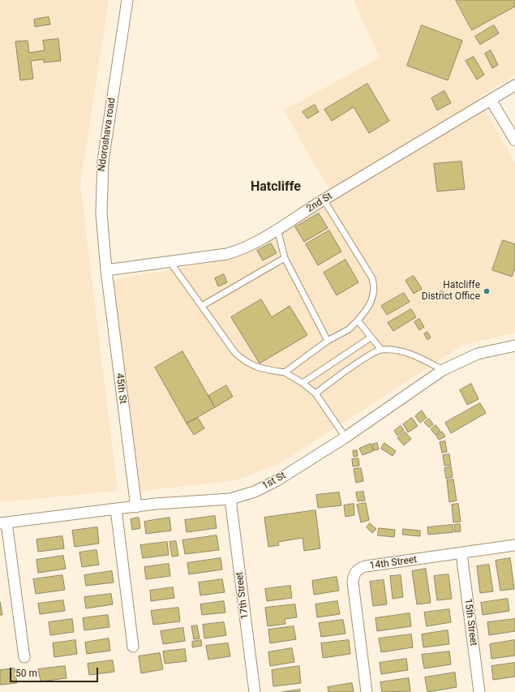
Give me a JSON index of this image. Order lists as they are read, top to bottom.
{
  "streets": {
    "street": [
      "Ndoroshava road",
      "2nd St",
      "45th St",
      "1st St",
      "14th Street",
      "17th Street",
      "15th Street"
    ]
  },
  "crossings": [
    ["Ndoroshava road", "2nd St"],
    ["Ndoroshava road", "45th St"],
    ["2nd St", "45th St"],
    ["45th St", "1st St"],
    ["1st St", "17th Street"],
    ["14th Street", "15th Street"]
  ],
  "districts": ["Hatcliffe"],
  "places": ["Hatcliffe District Office"],
  "scale_bar": "50 m"
}
